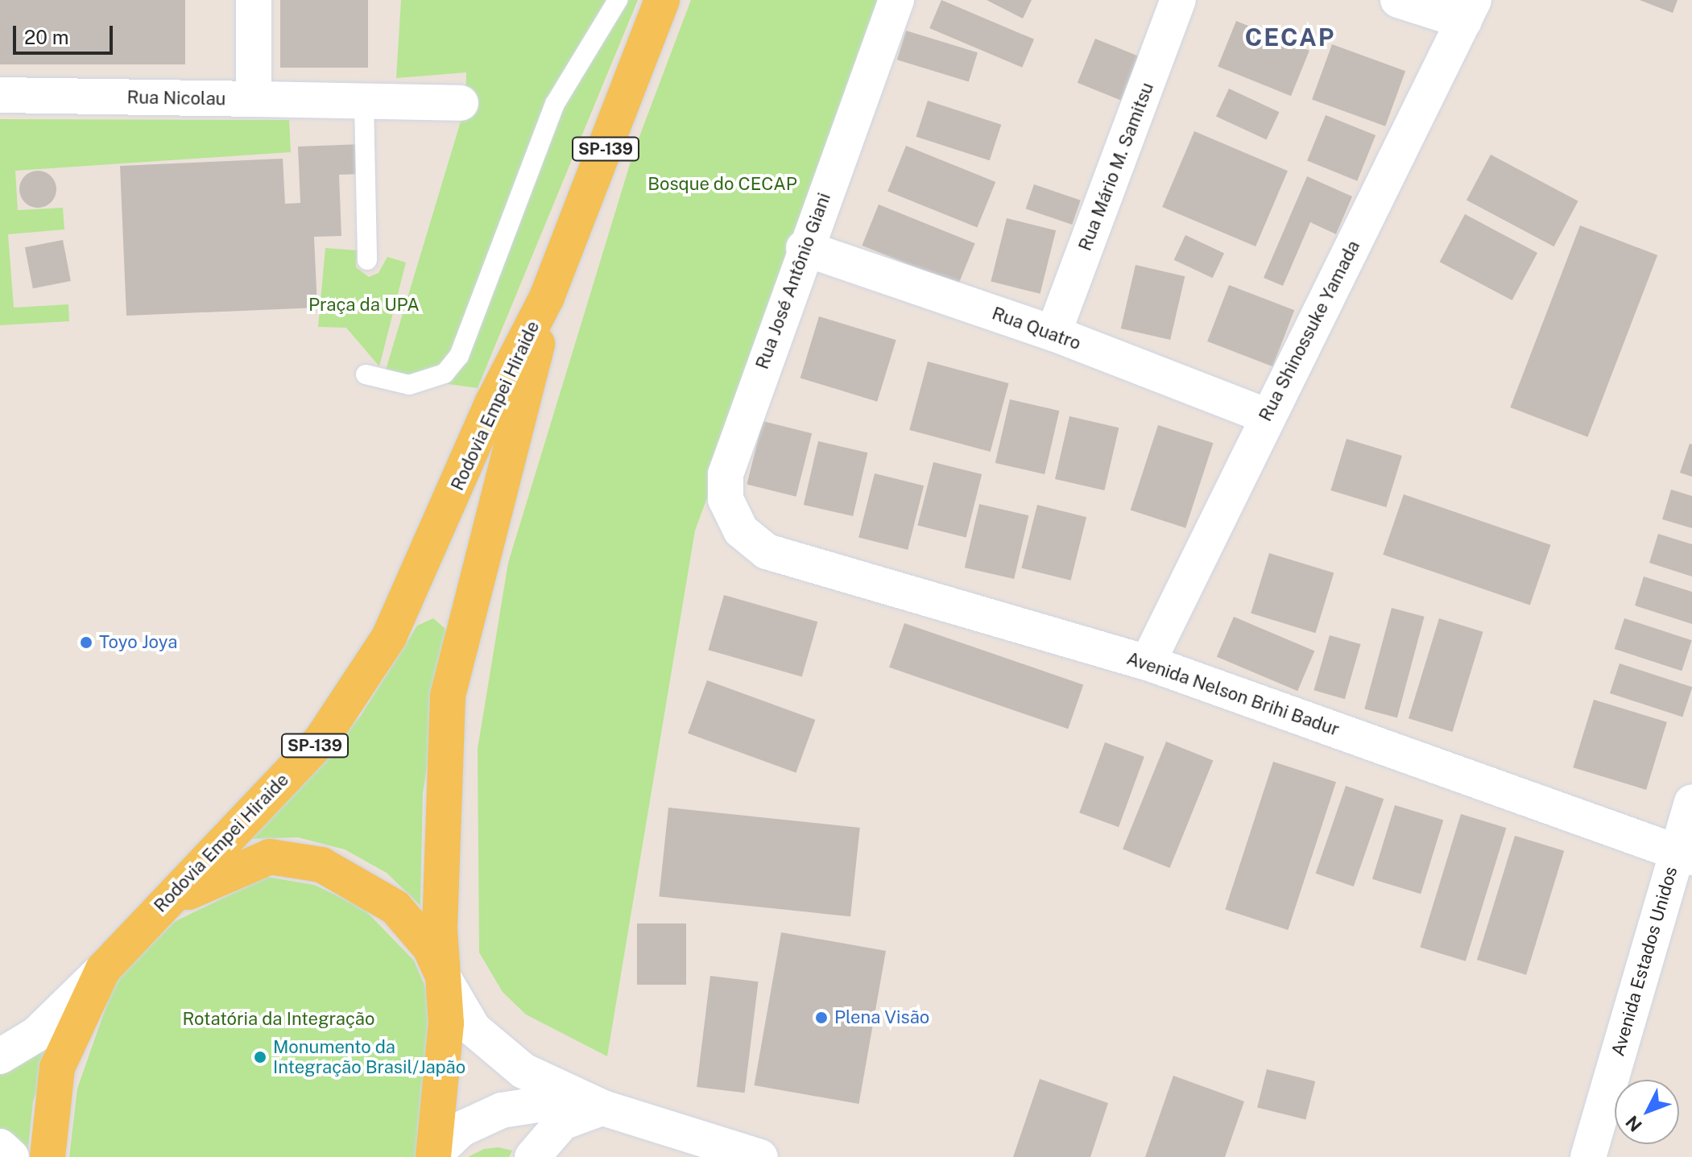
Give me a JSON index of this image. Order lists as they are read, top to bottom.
{
  "streets": {
    "main road": ["SP-139", "Rodovia Empei Hiraide"],
    "street": [
      "Rua Nicolau",
      "Rua Mário M. Samitsu",
      "Rua José Antônio Giani",
      "Rua Quatro",
      "Rua Shinossuke Yamada",
      "Avenida Nelson Brihi Badur",
      "Avenida Estados Unidos"
    ]
  },
  "crossings": [
    ["Rua Mário M. Samitsu", "Rua Quatro"],
    ["Rua José Antônio Giani", "Rua Quatro"],
    ["Rua José Antônio Giani", "Avenida Nelson Brihi Badur"],
    ["Rua Quatro", "Rua Shinossuke Yamada"],
    ["Rua Shinossuke Yamada", "Avenida Nelson Brihi Badur"],
    ["Avenida Nelson Brihi Badur", "Avenida Estados Unidos"]
  ],
  "districts": ["CECAP"],
  "parks": ["Bosque do CECAP", "Praça da UPA", "Rotatória da Integração"],
  "places": ["Toyo Joya", "Plena Visão", "Monumento da Integração Brasil/Japão"],
  "scale_bar": "20 m",
  "north": "bottom left"
}
